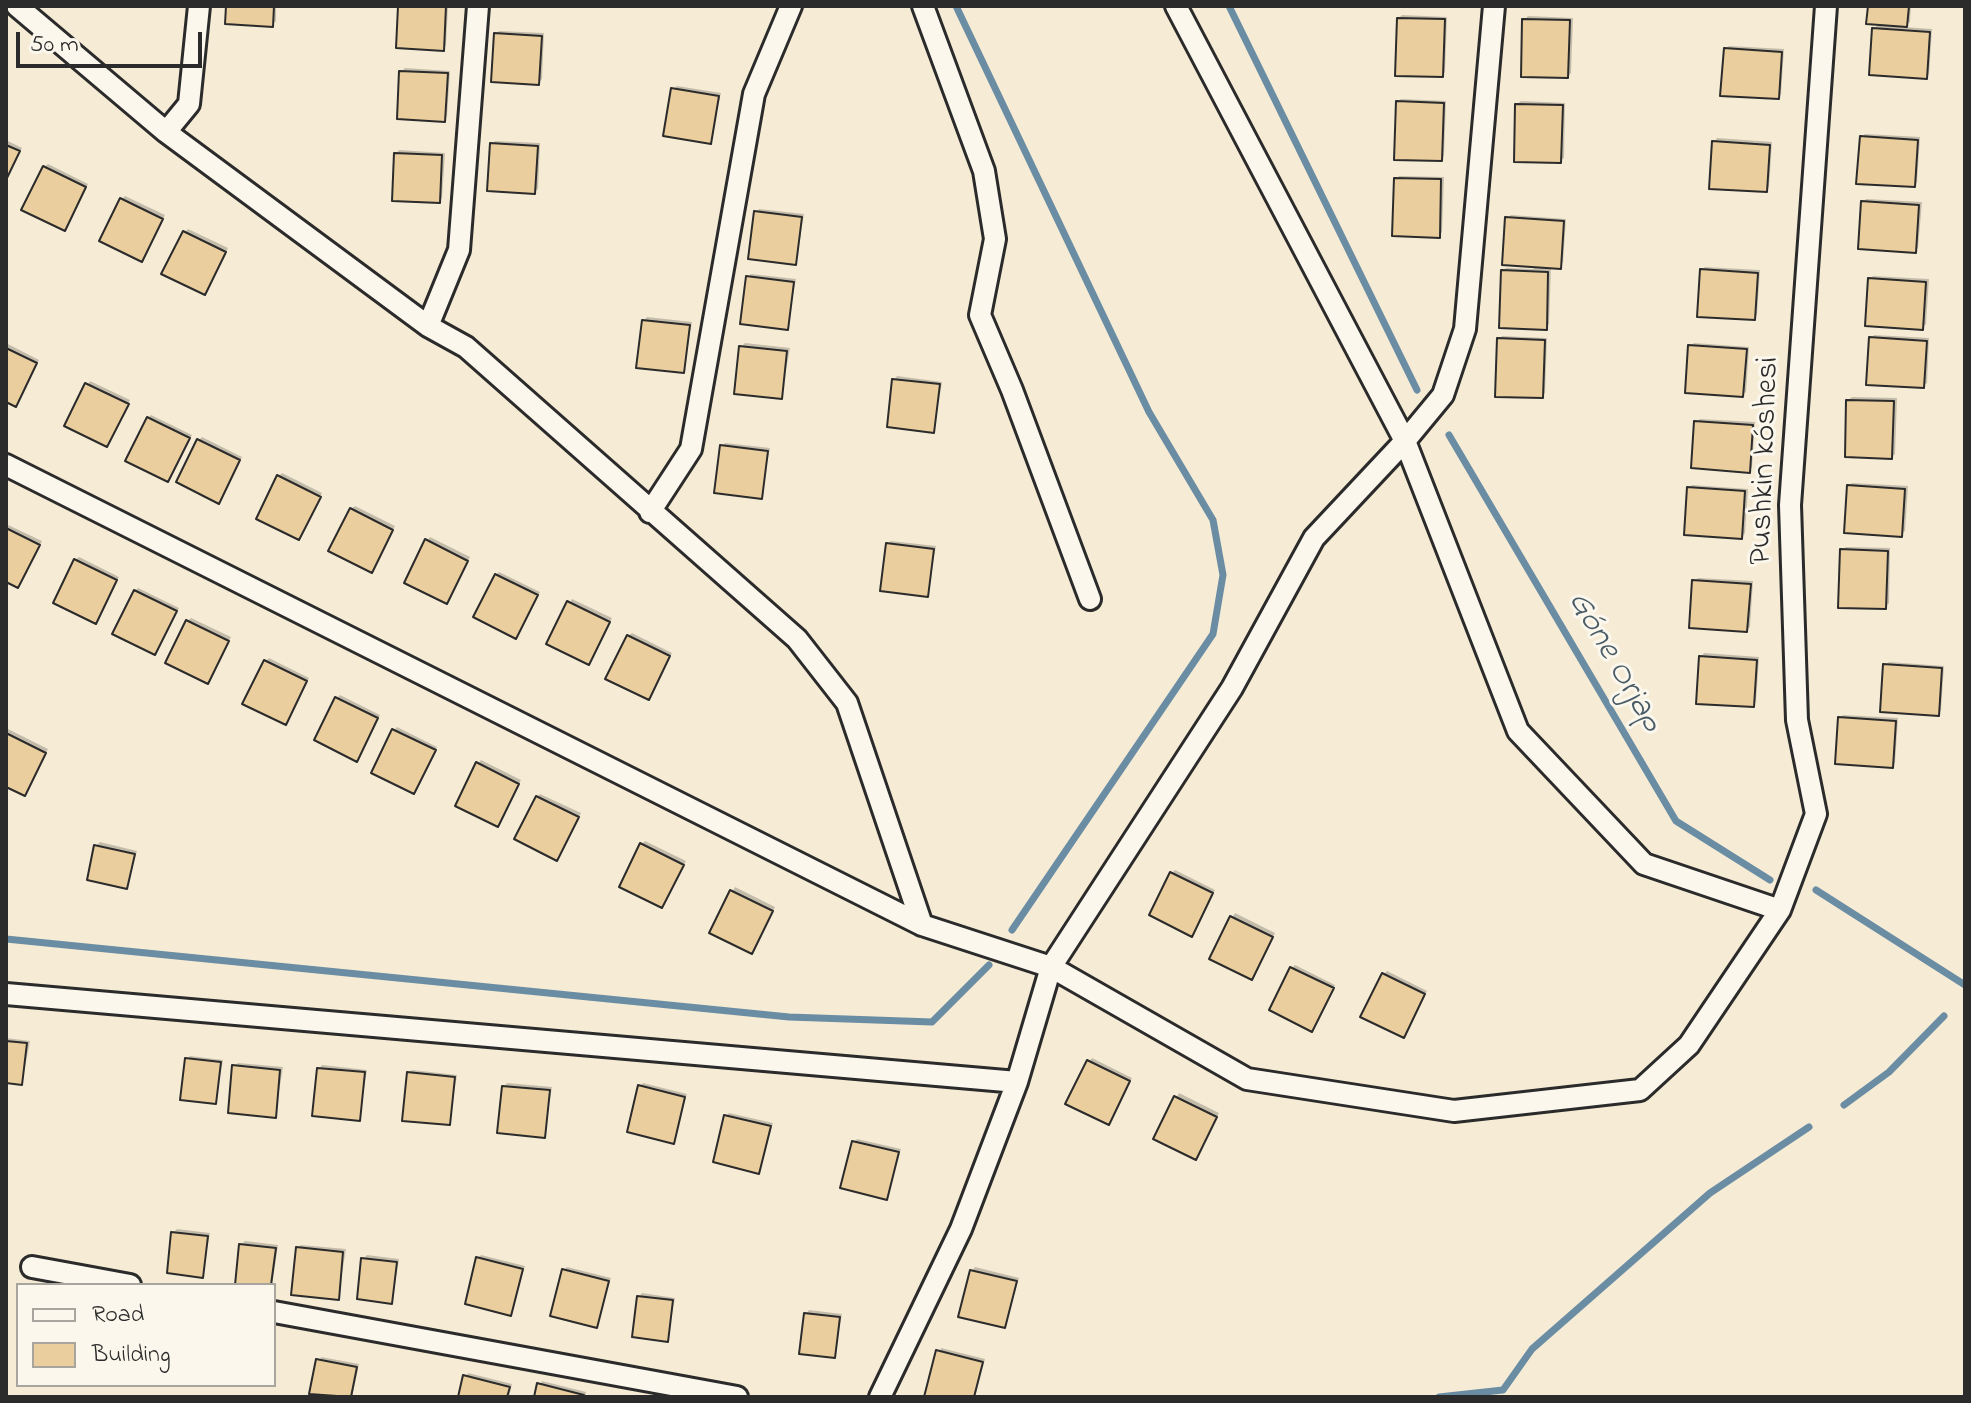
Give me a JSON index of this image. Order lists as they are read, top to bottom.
{
  "streets": {
    "street": ["Pushkin kóshesi"]
  },
  "water": ["Góne Orjap"],
  "legend": ["Road", "Building"],
  "scale_bar": "50 m"
}
